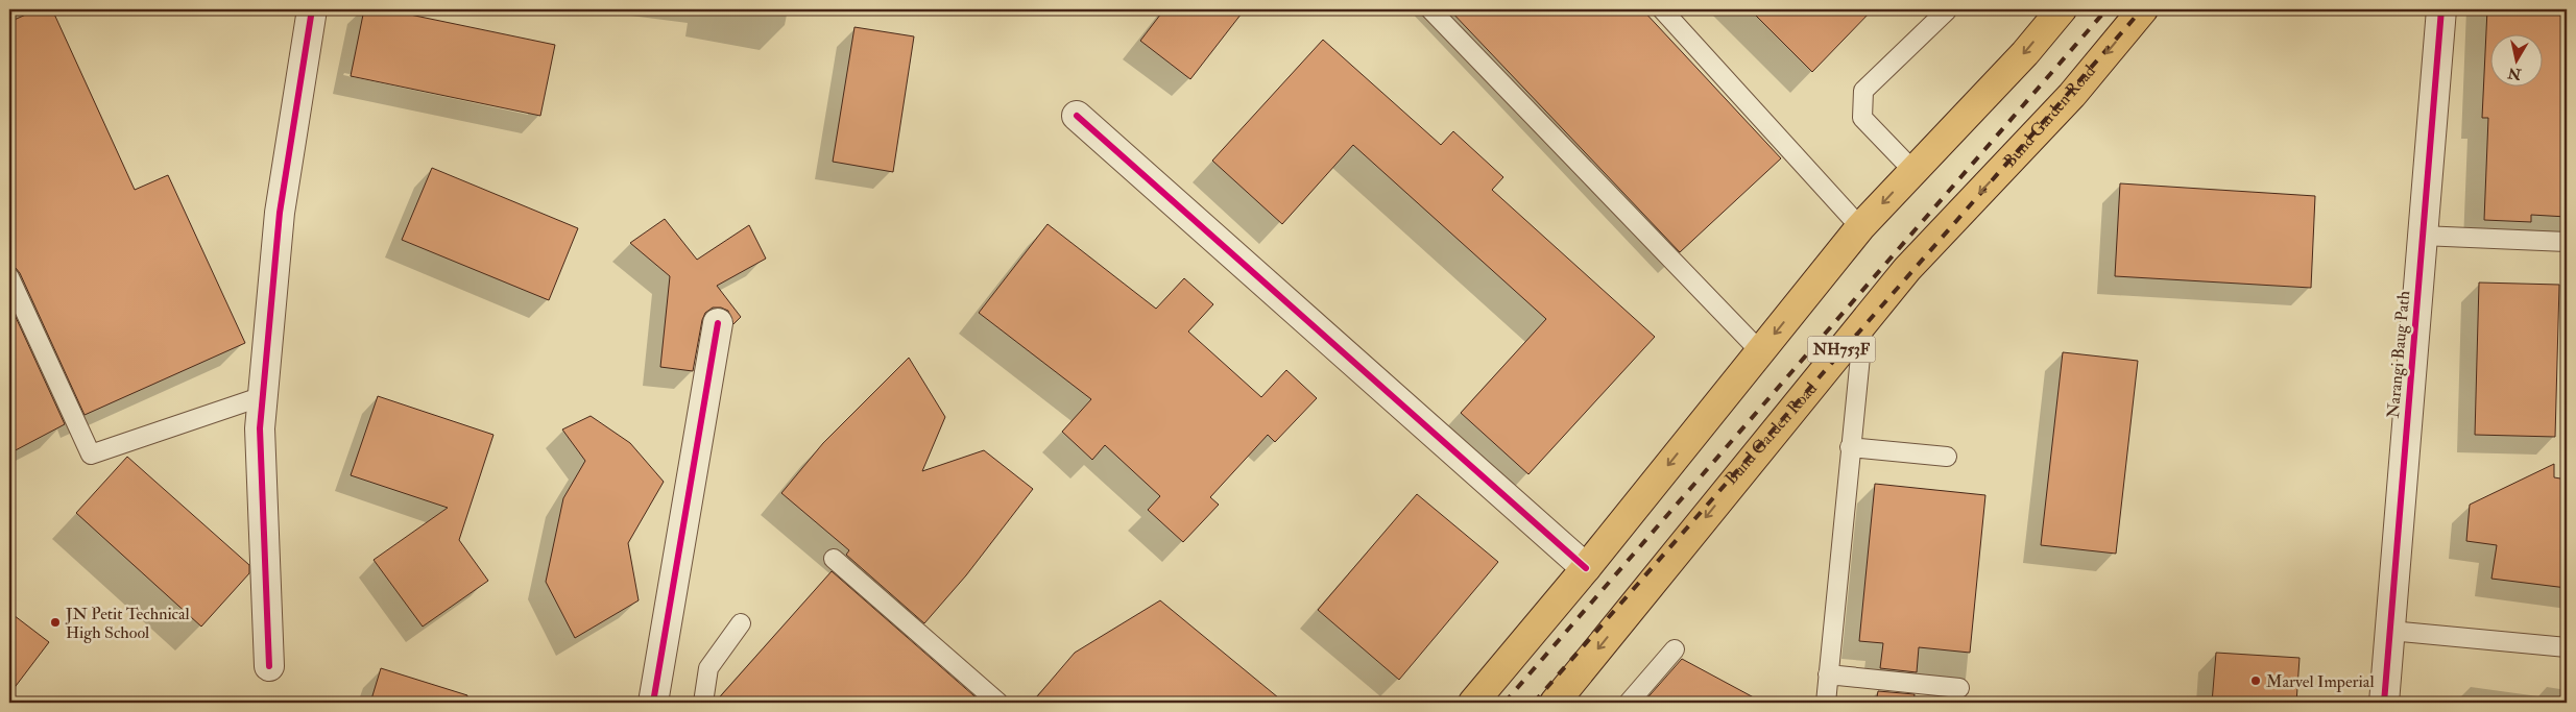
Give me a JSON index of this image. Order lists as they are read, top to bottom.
{
  "streets": {
    "highway": ["Bund Garden Road", "NH753F"],
    "street": ["Narangi Baug Path"]
  },
  "places": ["JN Petit Technical High School", "Marvel Imperial"],
  "north": "bottom"
}
